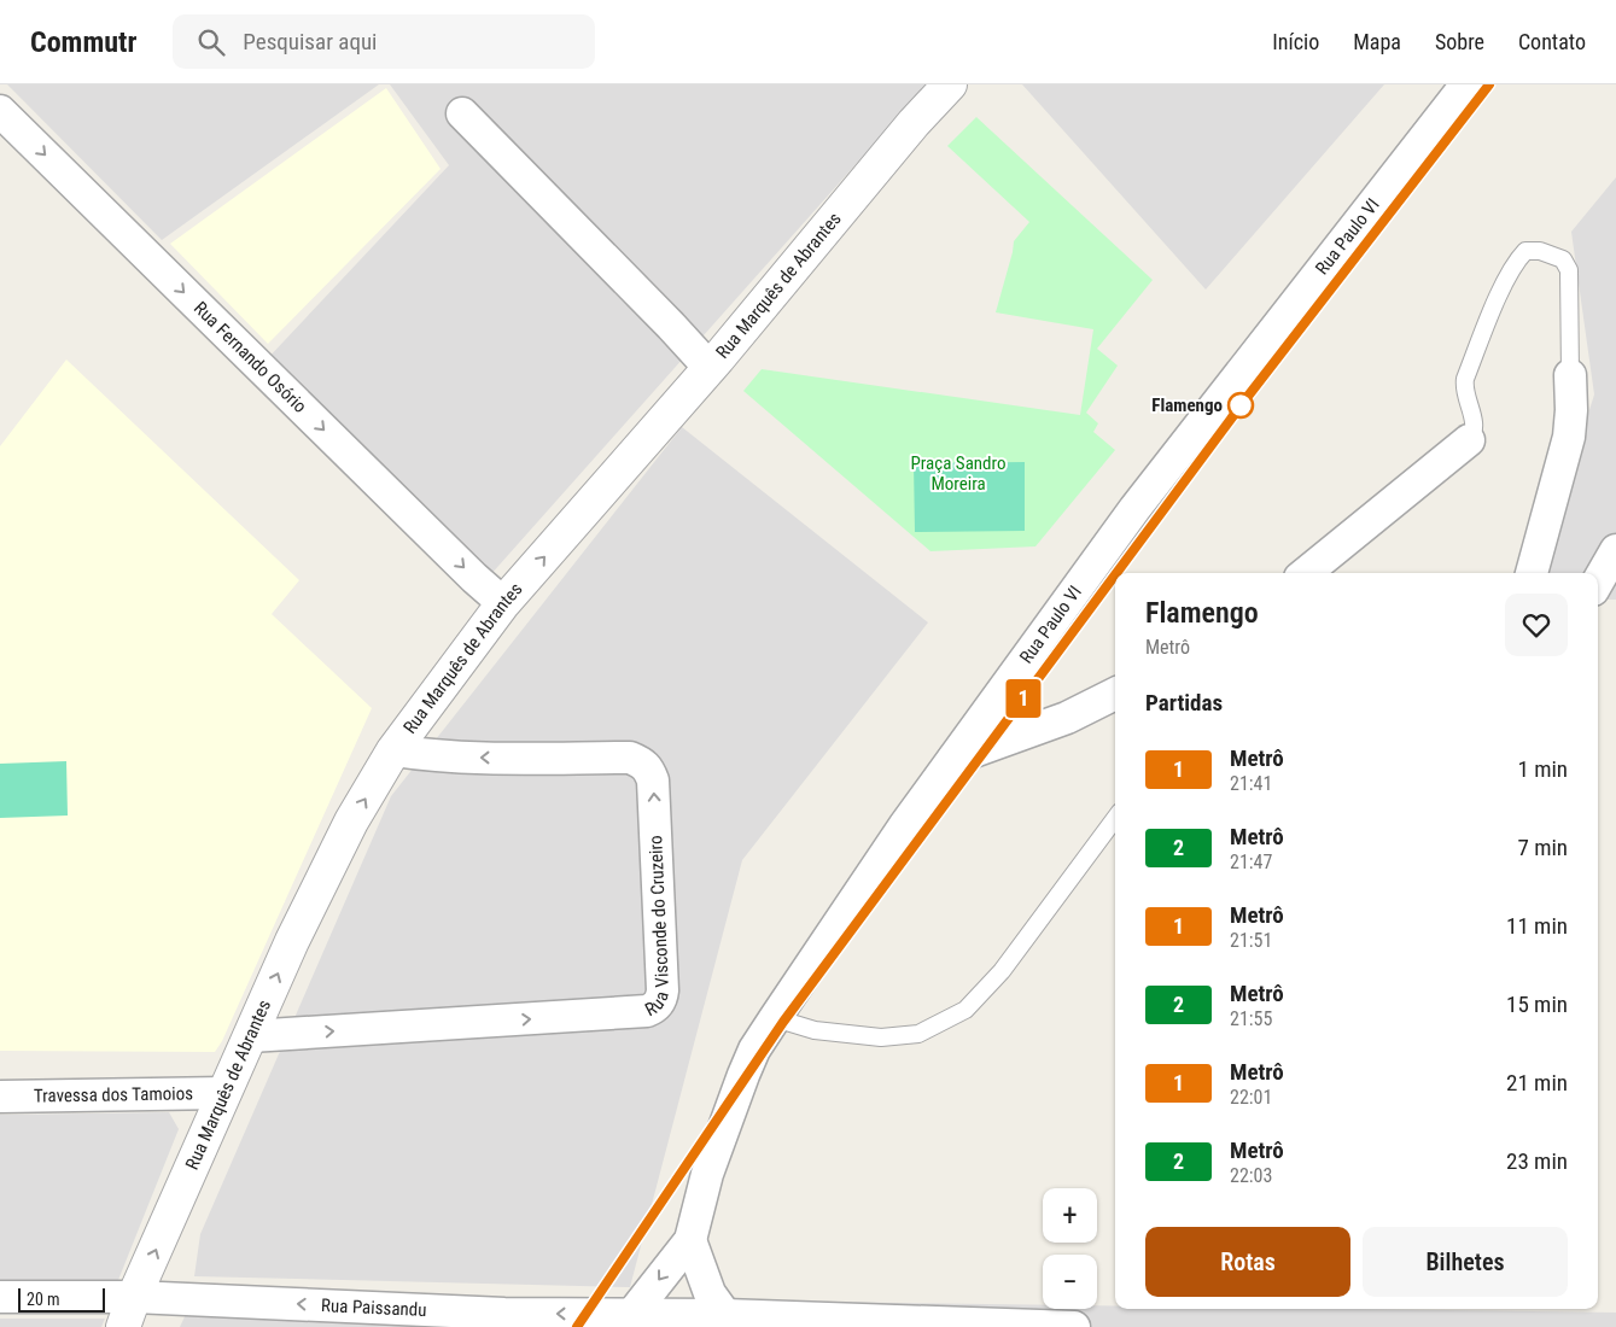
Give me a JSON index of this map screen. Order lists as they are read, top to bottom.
{
  "streets": {
    "street": [
      "Rua Paulo VI",
      "Rua Marquês de Abrantes",
      "Rua Fernando Osório",
      "Rua Visconde do Cruzeiro",
      "Travessa dos Tamoios",
      "Rua Paissandu"
    ]
  },
  "crossings": [
    ["Rua Paulo VI", "Rua Paissandu"],
    ["Rua Marquês de Abrantes", "Rua Fernando Osório"],
    ["Rua Marquês de Abrantes", "Rua Visconde do Cruzeiro"],
    ["Rua Marquês de Abrantes", "Travessa dos Tamoios"],
    ["Rua Marquês de Abrantes", "Rua Paissandu"]
  ],
  "one_way": ["Rua Marquês de Abrantes", "Rua Fernando Osório", "Rua Paissandu"],
  "parks": ["Praça Sandro Moreira"],
  "places": ["Flamengo"],
  "lines": ["metro line 1"],
  "scale_bar": "20 m",
  "page": {
    "header": "Commutr",
    "search": "Pesquisar aqui",
    "nav": [
      "Início",
      "Mapa",
      "Sobre",
      "Contato"
    ],
    "on_map": "1",
    "heading": [
      ["Flamengo", "Metrô"],
      "Partidas"
    ],
    "list": [
      {
        "mark": "1",
        "name": "Metrô",
        "note": "21:41",
        "value": "1 min"
      },
      {
        "mark": "2",
        "name": "Metrô",
        "note": "21:47",
        "value": "7 min"
      },
      {
        "mark": "1",
        "name": "Metrô",
        "note": "21:51",
        "value": "11 min"
      },
      {
        "mark": "2",
        "name": "Metrô",
        "note": "21:55",
        "value": "15 min"
      },
      {
        "mark": "1",
        "name": "Metrô",
        "note": "22:01",
        "value": "21 min"
      },
      {
        "mark": "2",
        "name": "Metrô",
        "note": "22:03",
        "value": "23 min"
      }
    ],
    "map_buttons": ["+", "−"],
    "buttons": ["Rotas", "Bilhetes"],
    "scale": "20 m"
  }
}
